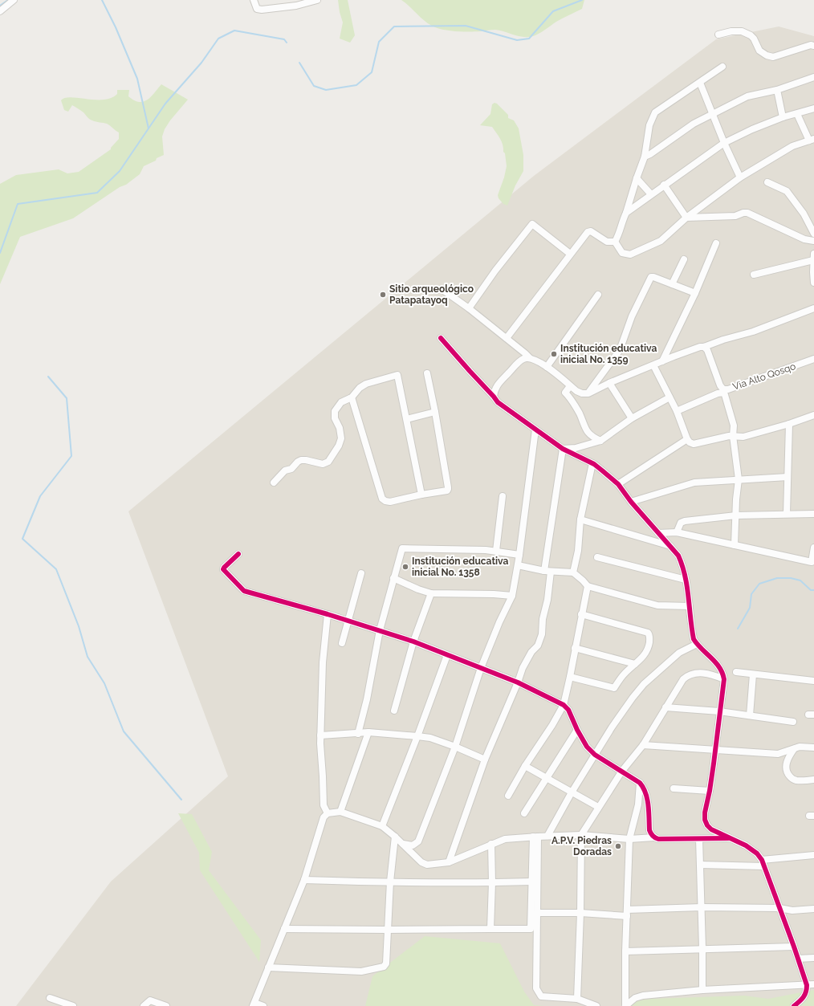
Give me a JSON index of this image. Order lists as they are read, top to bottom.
{
  "streets": {
    "street": ["Via Alto Qosqo"]
  },
  "places": [
    "Sitio arqueológico Patapatayoq",
    "Institución educativa inicial No. 1359",
    "Institución educativa inicial No. 1358",
    "A.P.V. Piedras Doradas"
  ]
}
